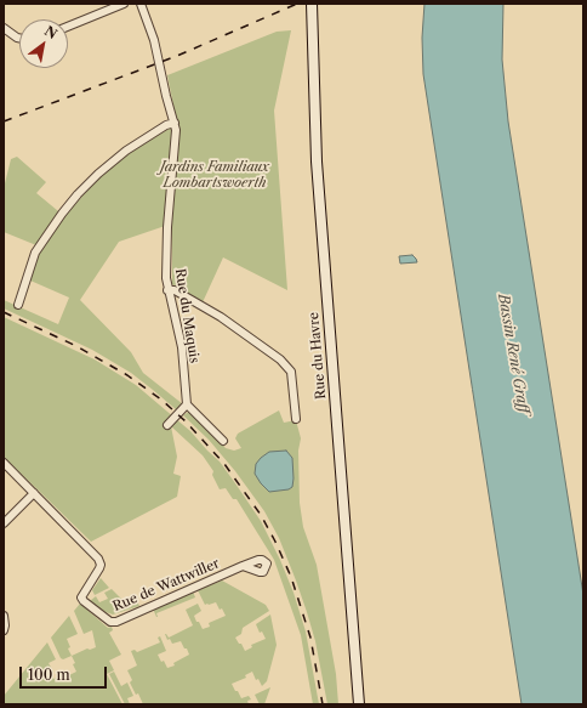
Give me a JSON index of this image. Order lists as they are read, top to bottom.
{
  "streets": {
    "main road": ["Rue du Havre"],
    "street": ["Rue du Maquis", "Rue de Wattwiller"]
  },
  "water": ["Bassin René Graff"],
  "parks": ["Jardins Familiaux Lombartswoerth"],
  "scale_bar": "100 m",
  "north": "top right"
}
